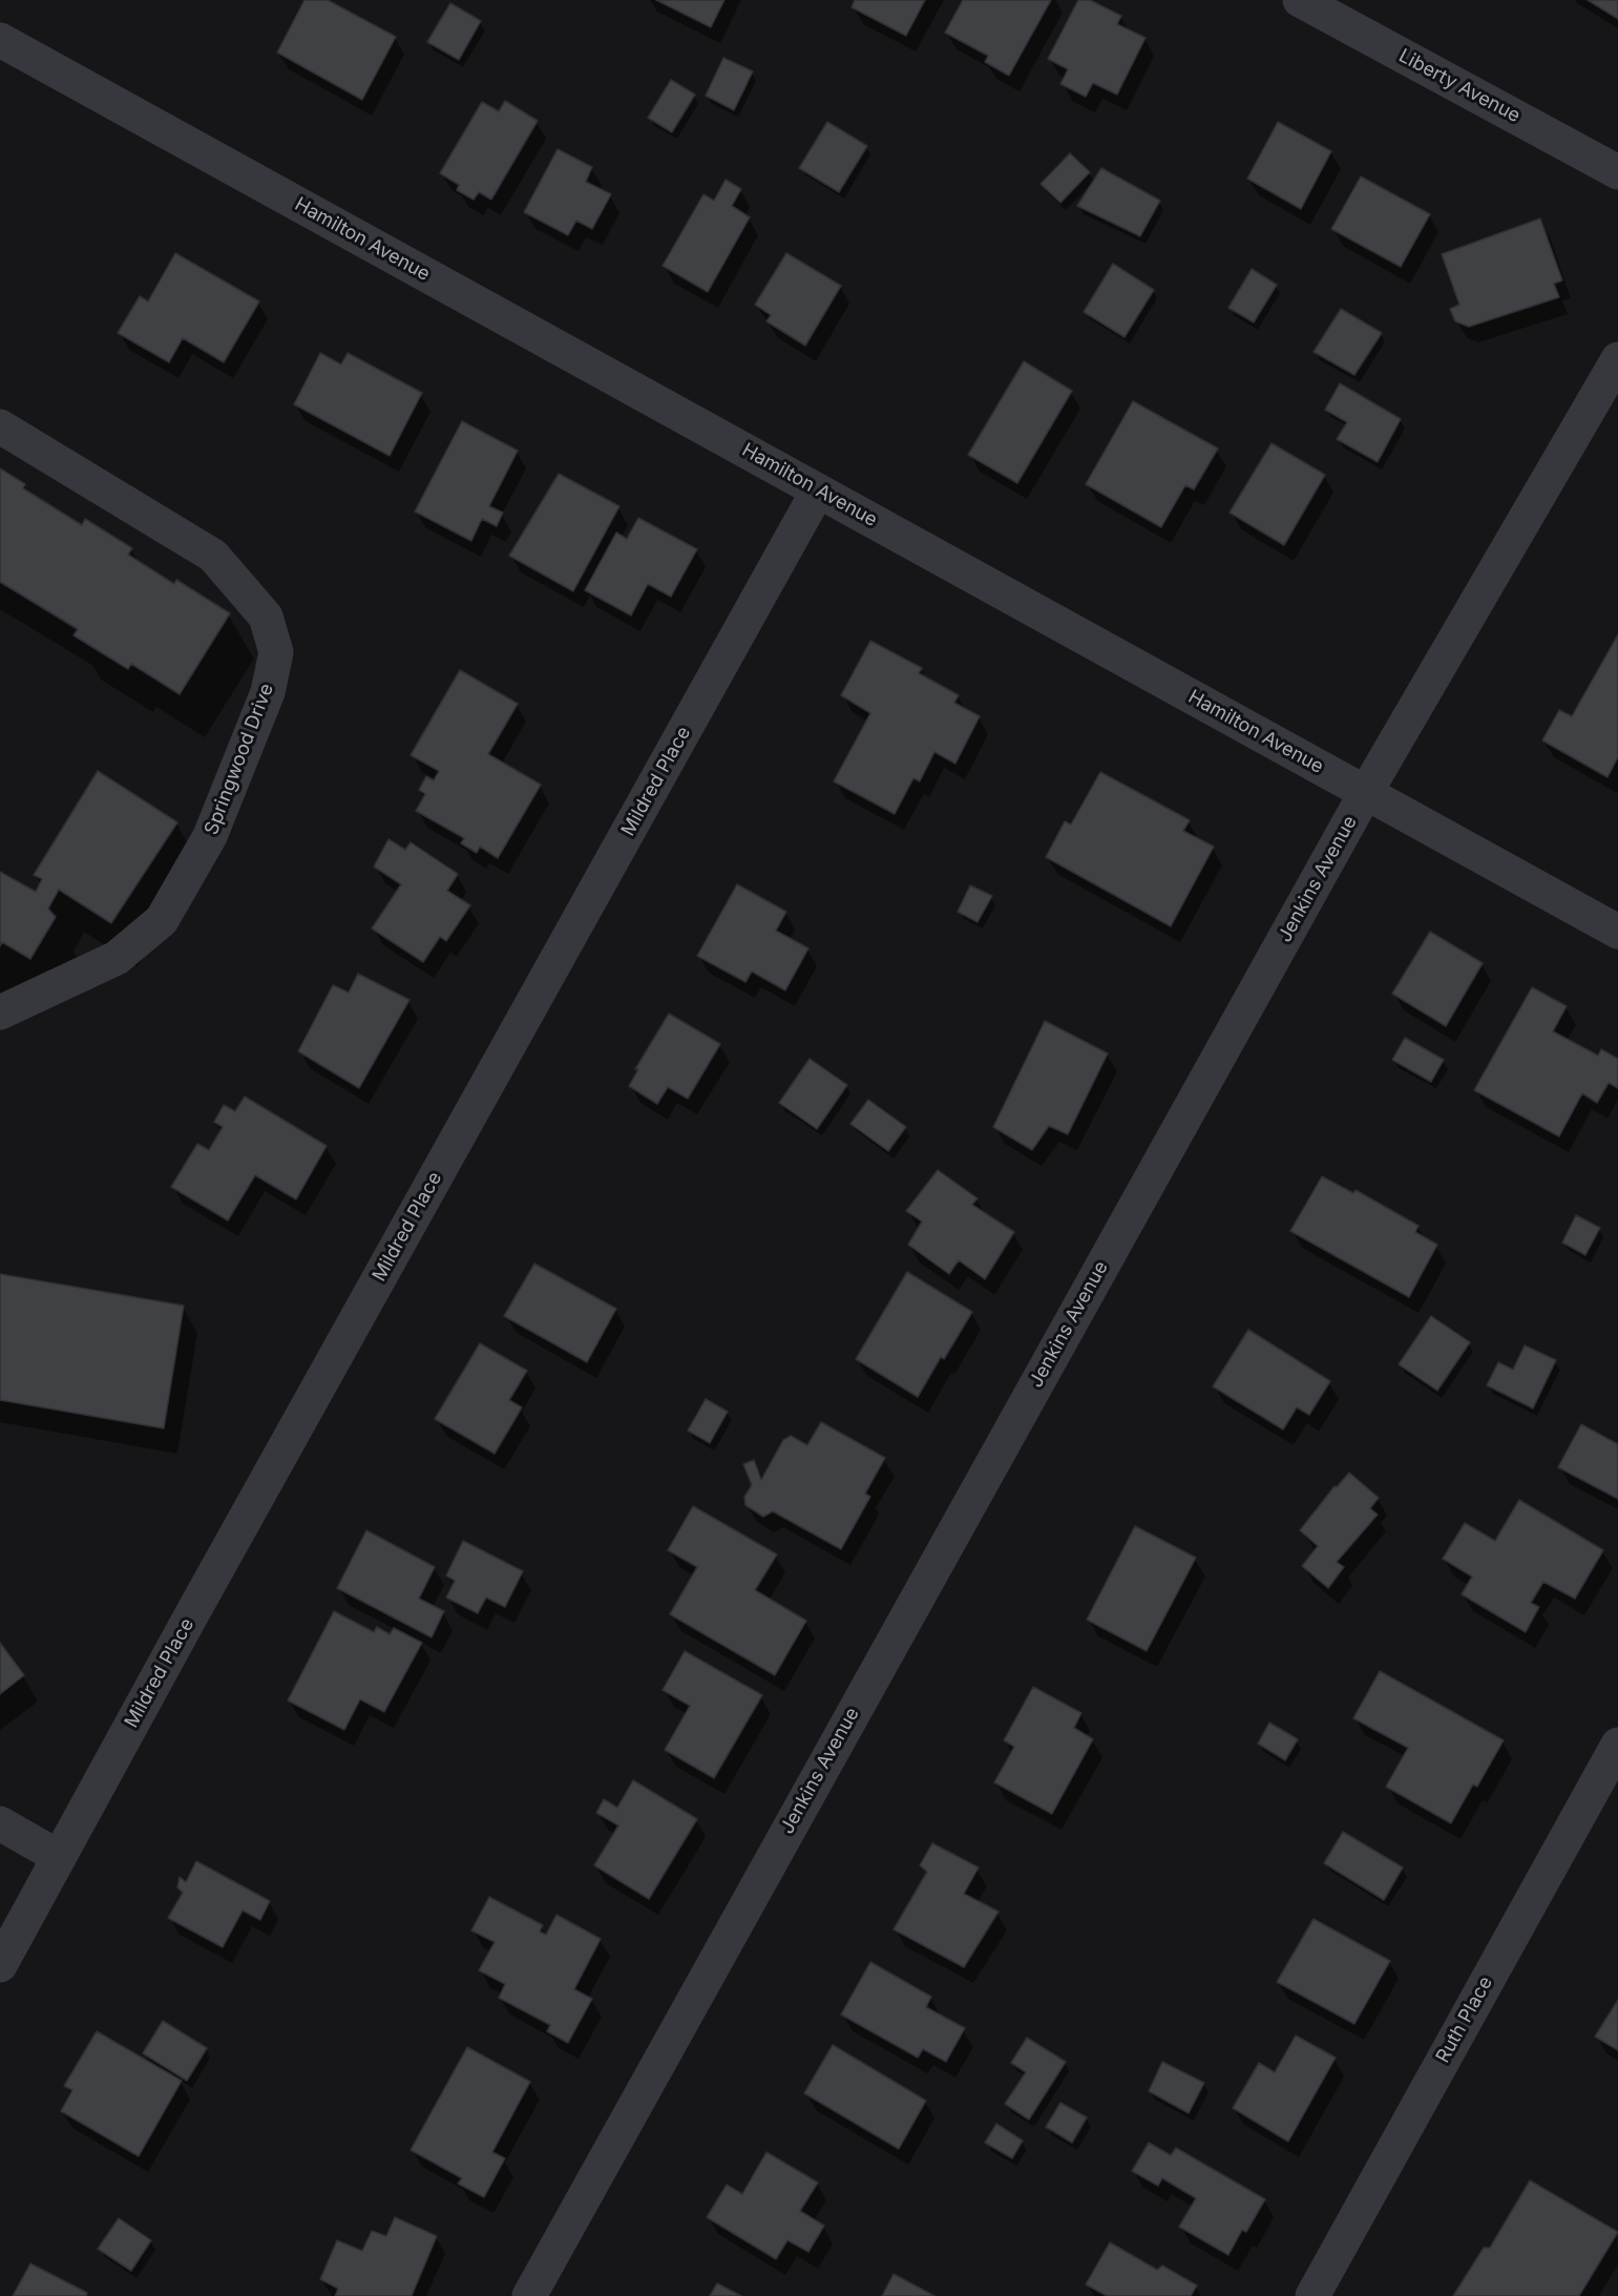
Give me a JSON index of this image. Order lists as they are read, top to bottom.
{
  "streets": {
    "street": [
      "Liberty Avenue",
      "Hamilton Avenue",
      "Springwood Drive",
      "Mildred Place",
      "Jenkins Avenue",
      "Ruth Place"
    ]
  },
  "crossings": [
    ["Hamilton Avenue", "Mildred Place"],
    ["Hamilton Avenue", "Jenkins Avenue"]
  ]
}
